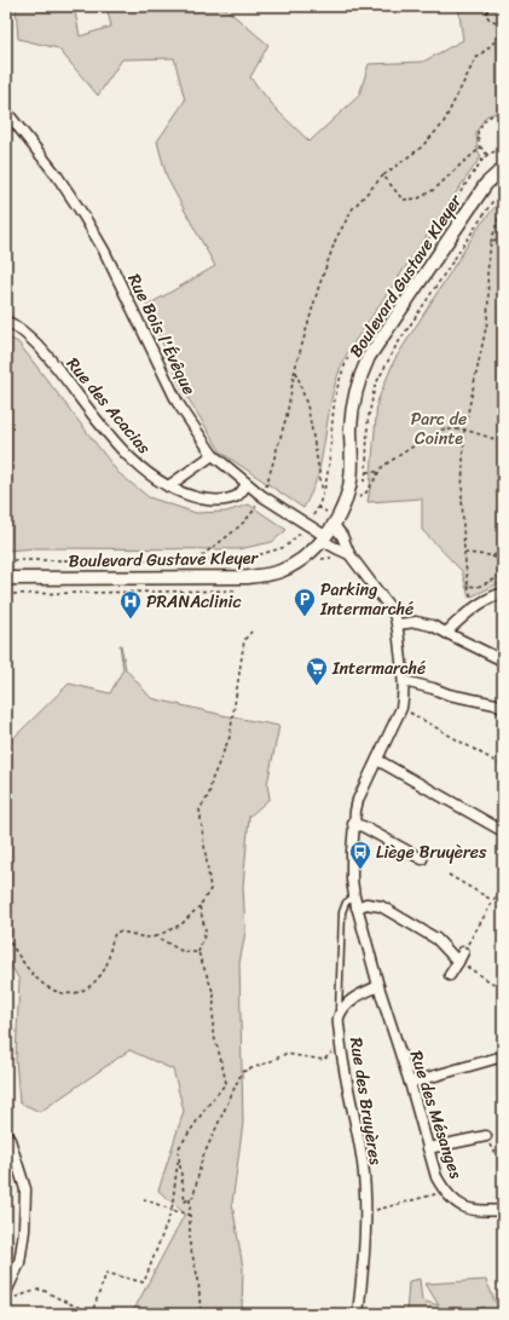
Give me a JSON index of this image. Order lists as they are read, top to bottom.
{
  "streets": {
    "street": [
      "Boulevard Gustave Kleyer",
      "Rue Bois l'Évêque",
      "Rue des Acacias",
      "Rue des Bruyères",
      "Rue des Mésanges"
    ]
  },
  "crossings": [
    ["Boulevard Gustave Kleyer", "Rue Bois l'Évêque"],
    ["Rue Bois l'Évêque", "Rue des Acacias"]
  ],
  "parks": ["Parc de Cointe"],
  "places": {
    "parking": ["Parking Intermarché"],
    "hospital": ["PRANAclinic"],
    "supermarket": ["Intermarché"],
    "bus stop": ["Liège Bruyères"]
  }
}
